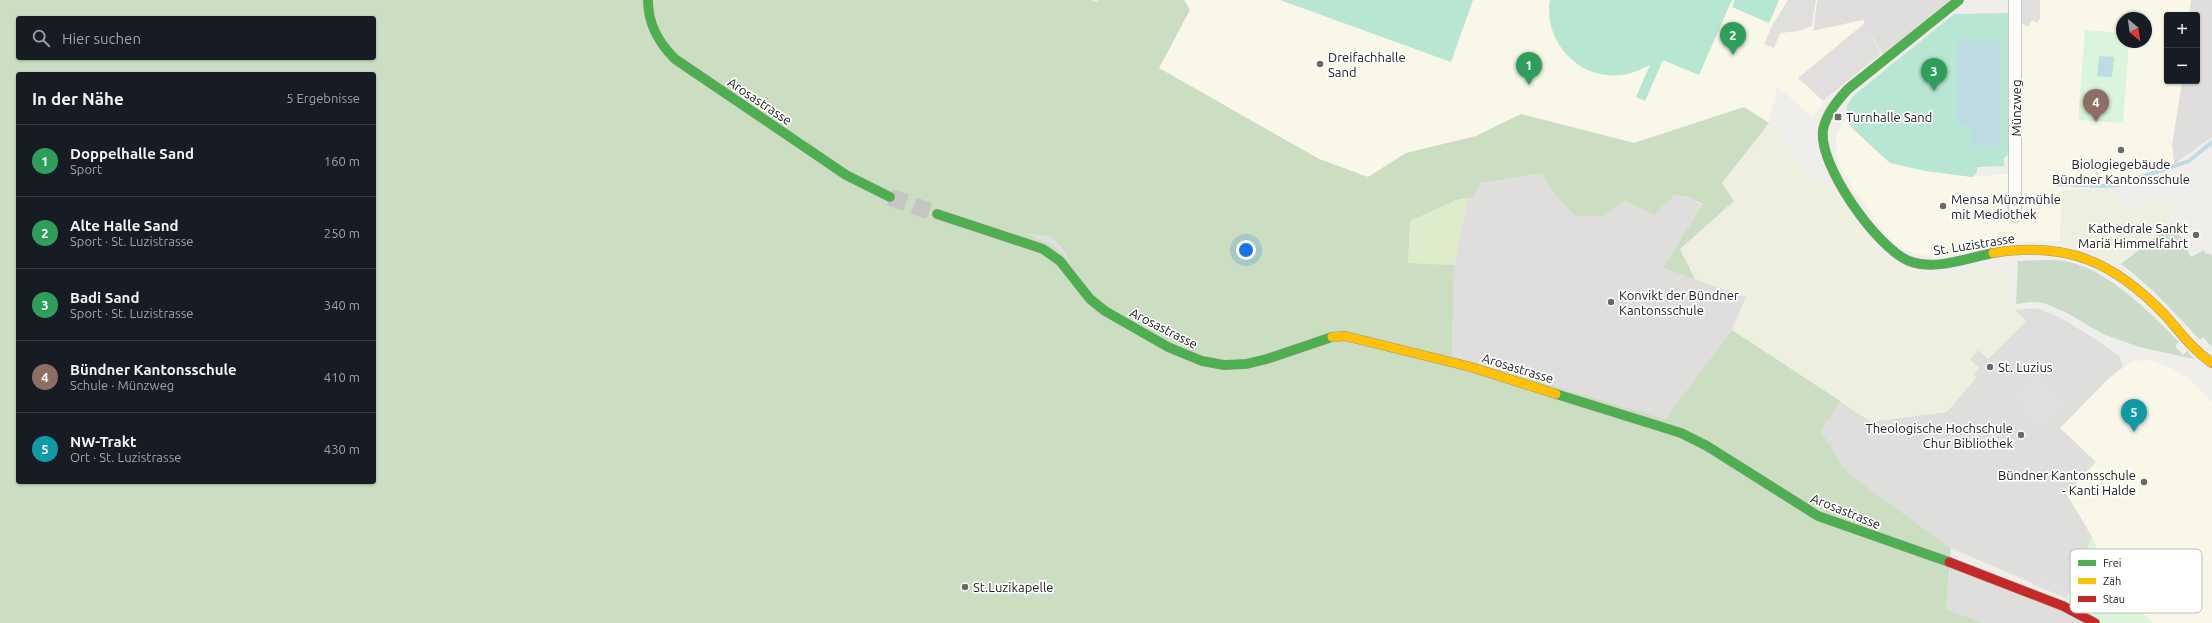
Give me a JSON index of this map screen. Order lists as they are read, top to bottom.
{
  "streets": {
    "main road": ["Arosastrasse", "St. Luzistrasse"],
    "street": ["Münzweg"]
  },
  "places": {
    "other": [
      "Dreifachhalle Sand",
      "Biologiegebäude Bündner Kantonsschule",
      "Mensa Münzmühle mit Mediothek",
      "Kathedrale Sankt Mariä Himmelfahrt",
      "Konvikt der Bündner Kantonsschule",
      "St. Luzius",
      "Theologische Hochschule Chur Bibliothek",
      "Bündner Kantonsschule - Kanti Halde",
      "St.Luzikapelle"
    ],
    "transit": ["Turnhalle Sand"]
  },
  "legend": ["Frei", "Zäh", "Stau"],
  "north": "bottom right",
  "page": {
    "map_buttons": ["+", "−"],
    "search": "Hier suchen",
    "pins": [
      "2",
      "1",
      "3",
      "4",
      "5"
    ],
    "heading": ["In der Nähe", "5 Ergebnisse"],
    "list": [
      {
        "mark": "1",
        "name": "Doppelhalle Sand",
        "note": "Sport",
        "value": "160 m"
      },
      {
        "mark": "2",
        "name": "Alte Halle Sand",
        "note": "Sport · St. Luzistrasse",
        "value": "250 m"
      },
      {
        "mark": "3",
        "name": "Badi Sand",
        "note": "Sport · St. Luzistrasse",
        "value": "340 m"
      },
      {
        "mark": "4",
        "name": "Bündner Kantonsschule",
        "note": "Schule · Münzweg",
        "value": "410 m"
      },
      {
        "mark": "5",
        "name": "NW-Trakt",
        "note": "Ort · St. Luzistrasse",
        "value": "430 m"
      }
    ]
  }
}
